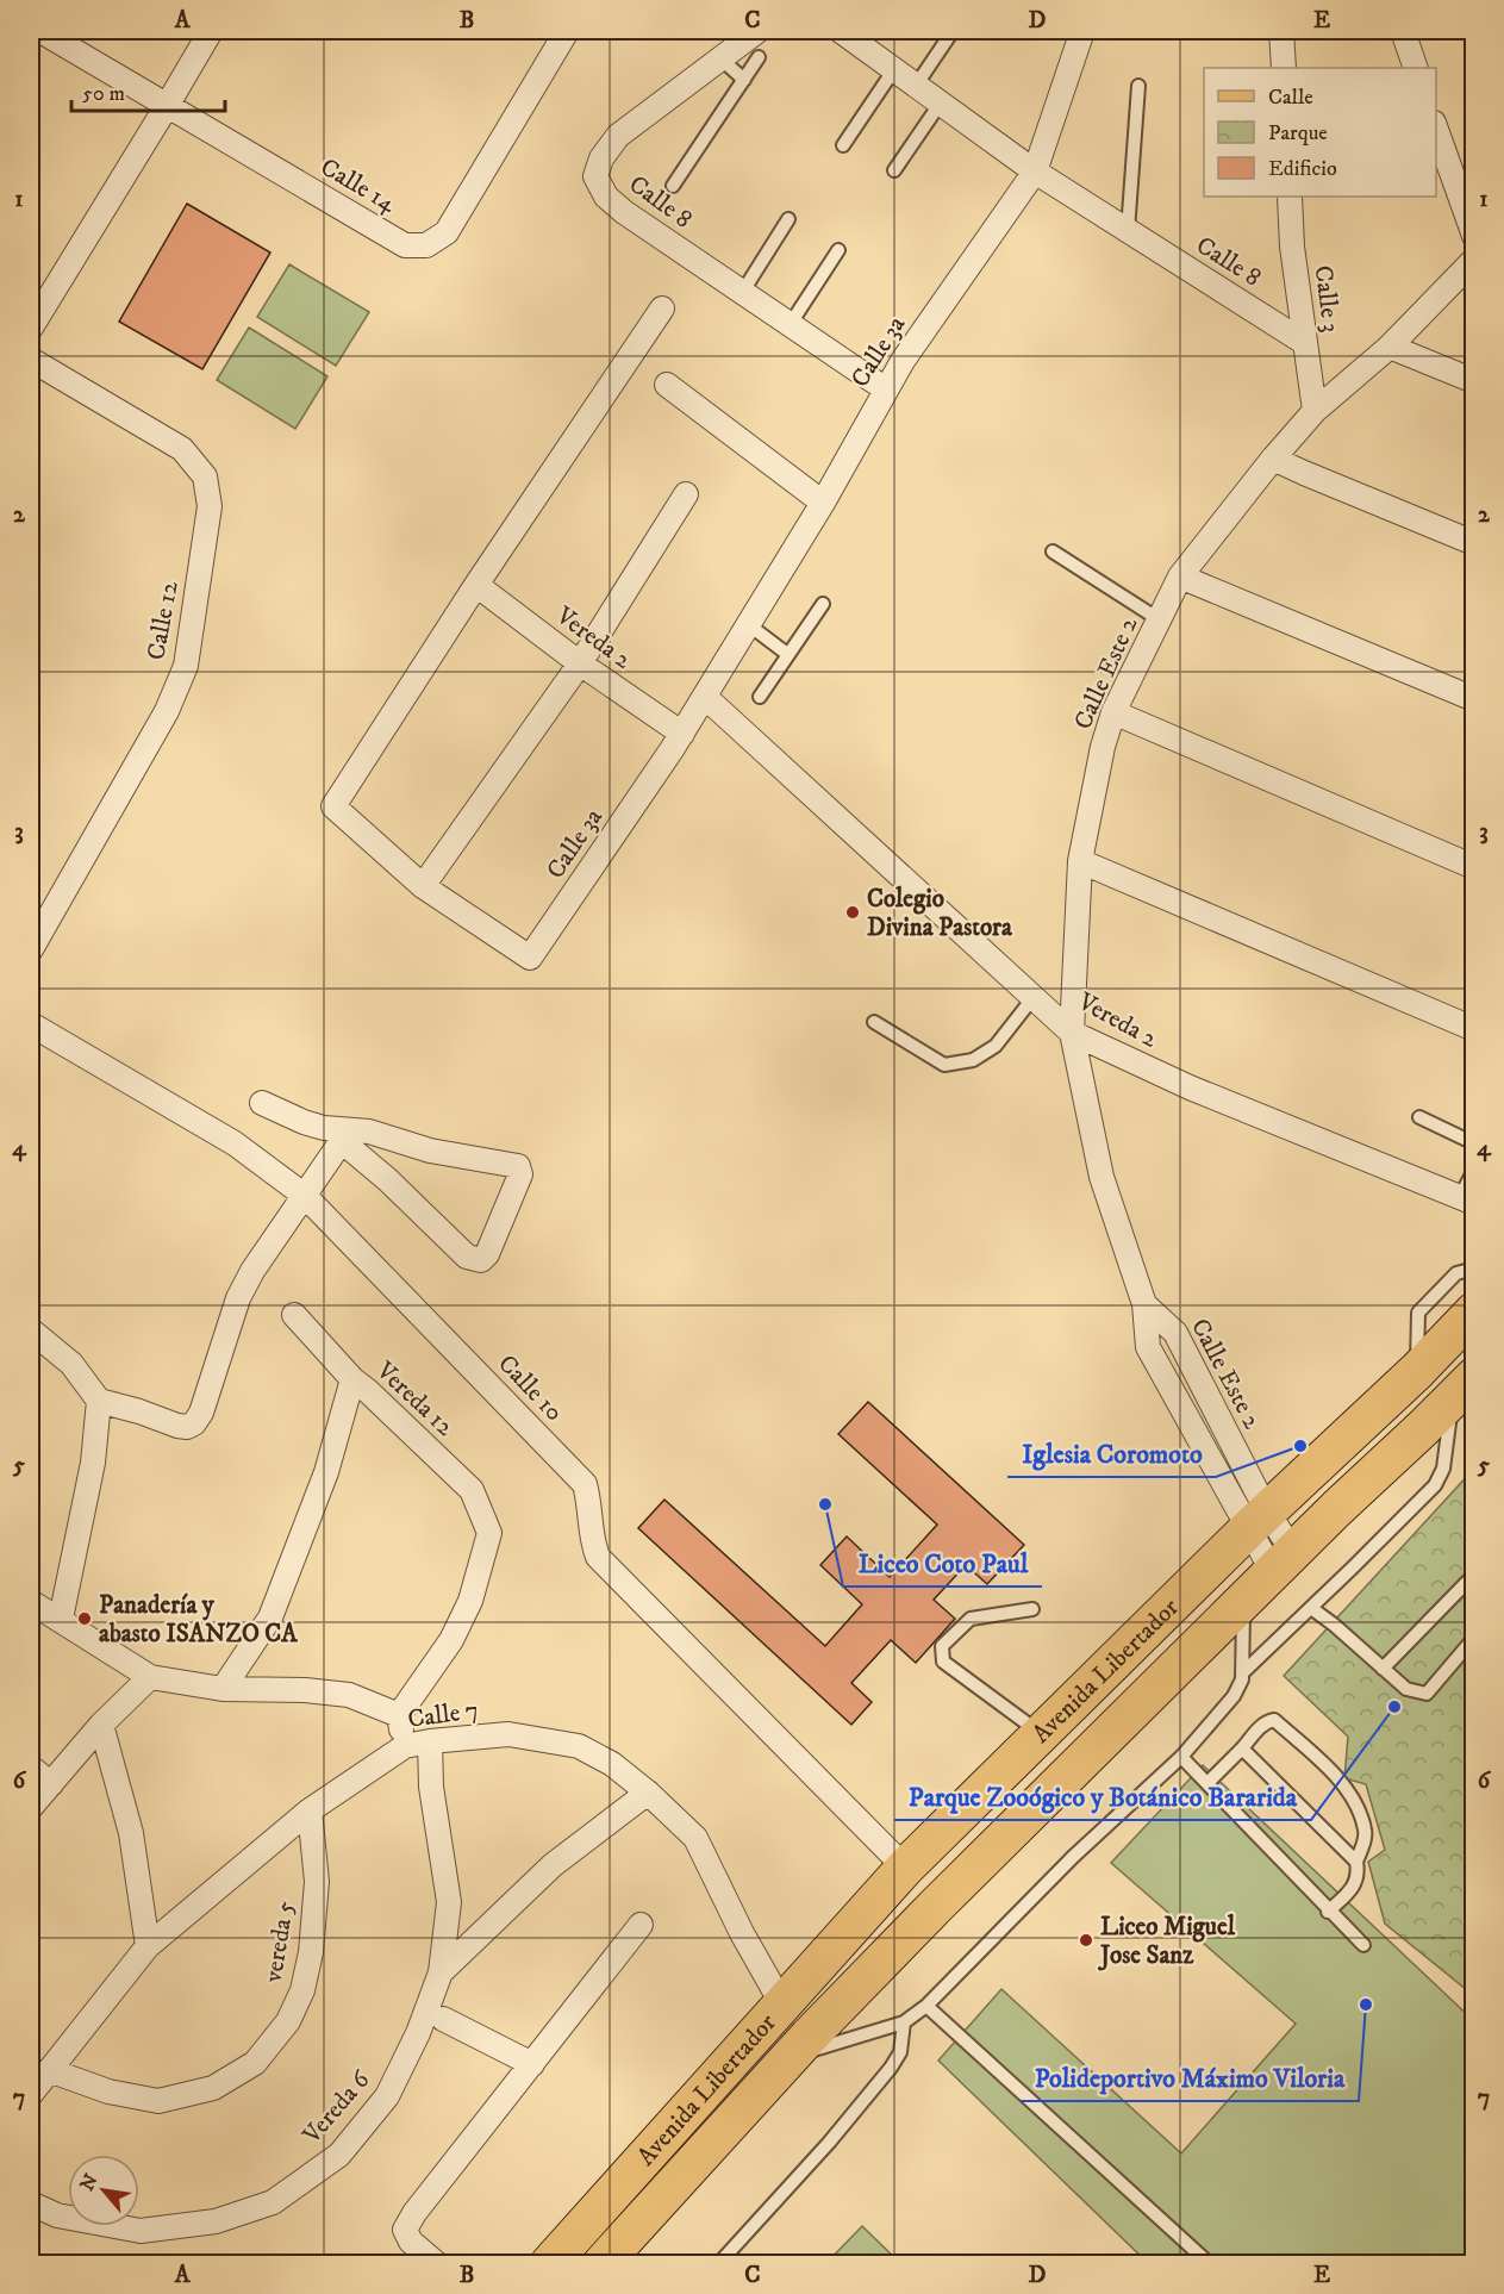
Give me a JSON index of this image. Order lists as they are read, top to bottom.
{
  "streets": {
    "main road": ["Avenida Libertador"],
    "street": [
      "Calle 14",
      "Calle 8",
      "Calle 3",
      "Calle 3a",
      "Calle 12",
      "Vereda 2",
      "Calle Este 2",
      "Calle 10",
      "Vereda 12",
      "Calle 7",
      "vereda 5",
      "Vereda 6"
    ]
  },
  "crossings": [
    ["Calle 8", "Calle 3"],
    ["Calle 8", "Calle 3a"],
    ["Calle 3", "Calle Este 2"],
    ["Calle 3a", "Vereda 2"],
    ["Vereda 2", "Calle Este 2"],
    ["Calle Este 2", "Avenida Libertador"],
    ["Calle 10", "Avenida Libertador"],
    ["Avenida Libertador", "Calle 7"],
    ["Calle 7", "vereda 5"],
    ["Calle 7", "Vereda 6"]
  ],
  "places": [
    "Colegio Divina Pastora",
    "Iglesia Coromoto",
    "Liceo Coto Paul",
    "Panadería y abasto ISANZO CA",
    "Parque Zooógico y Botánico Bararida",
    "Liceo Miguel Jose Sanz",
    "Polideportivo Máximo Viloria"
  ],
  "legend": ["Calle", "Parque", "Edificio"],
  "scale_bar": "50 m",
  "north": "top left",
  "grid": {
    "columns": [
      "A",
      "B",
      "C",
      "D",
      "E"
    ],
    "rows": [
      "1",
      "2",
      "3",
      "4",
      "5",
      "6",
      "7"
    ]
  }
}
